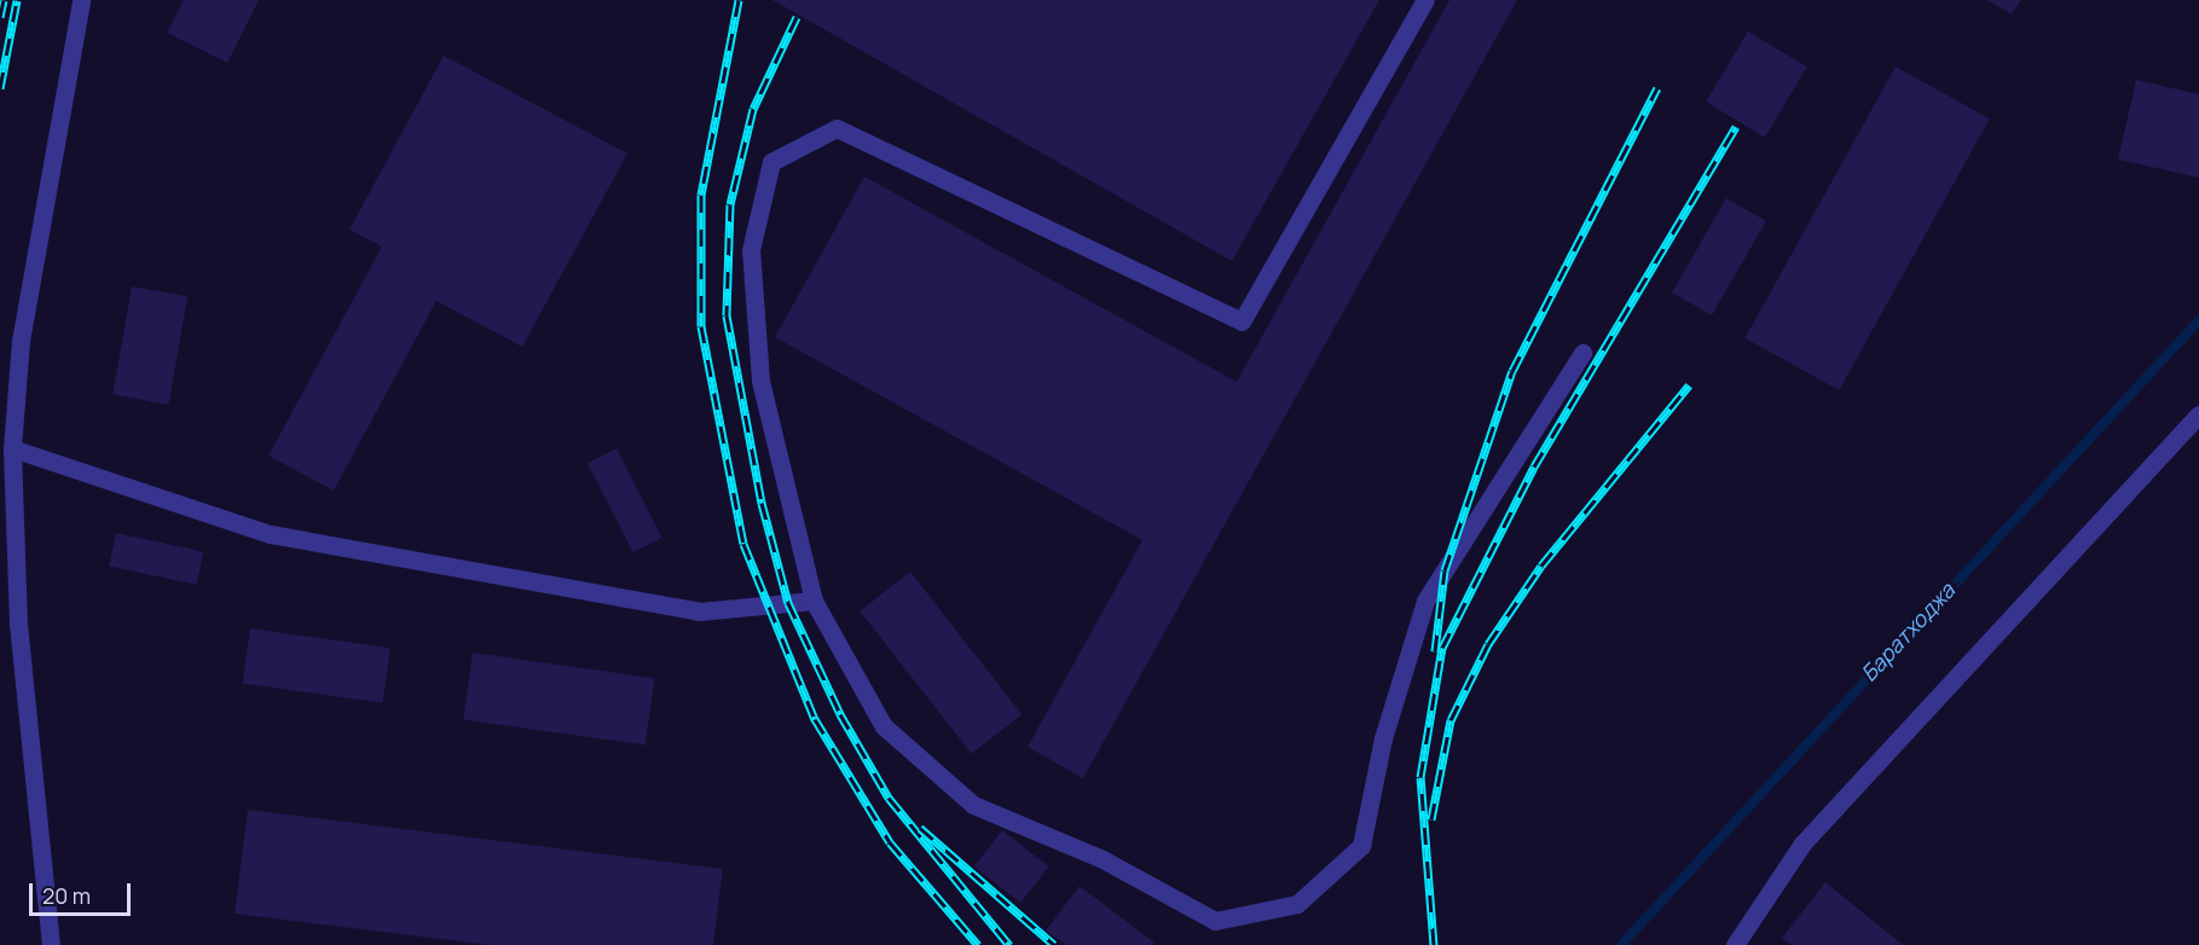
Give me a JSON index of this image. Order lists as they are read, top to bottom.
{
  "water": ["Баратходжа"],
  "scale_bar": "20 m"
}
